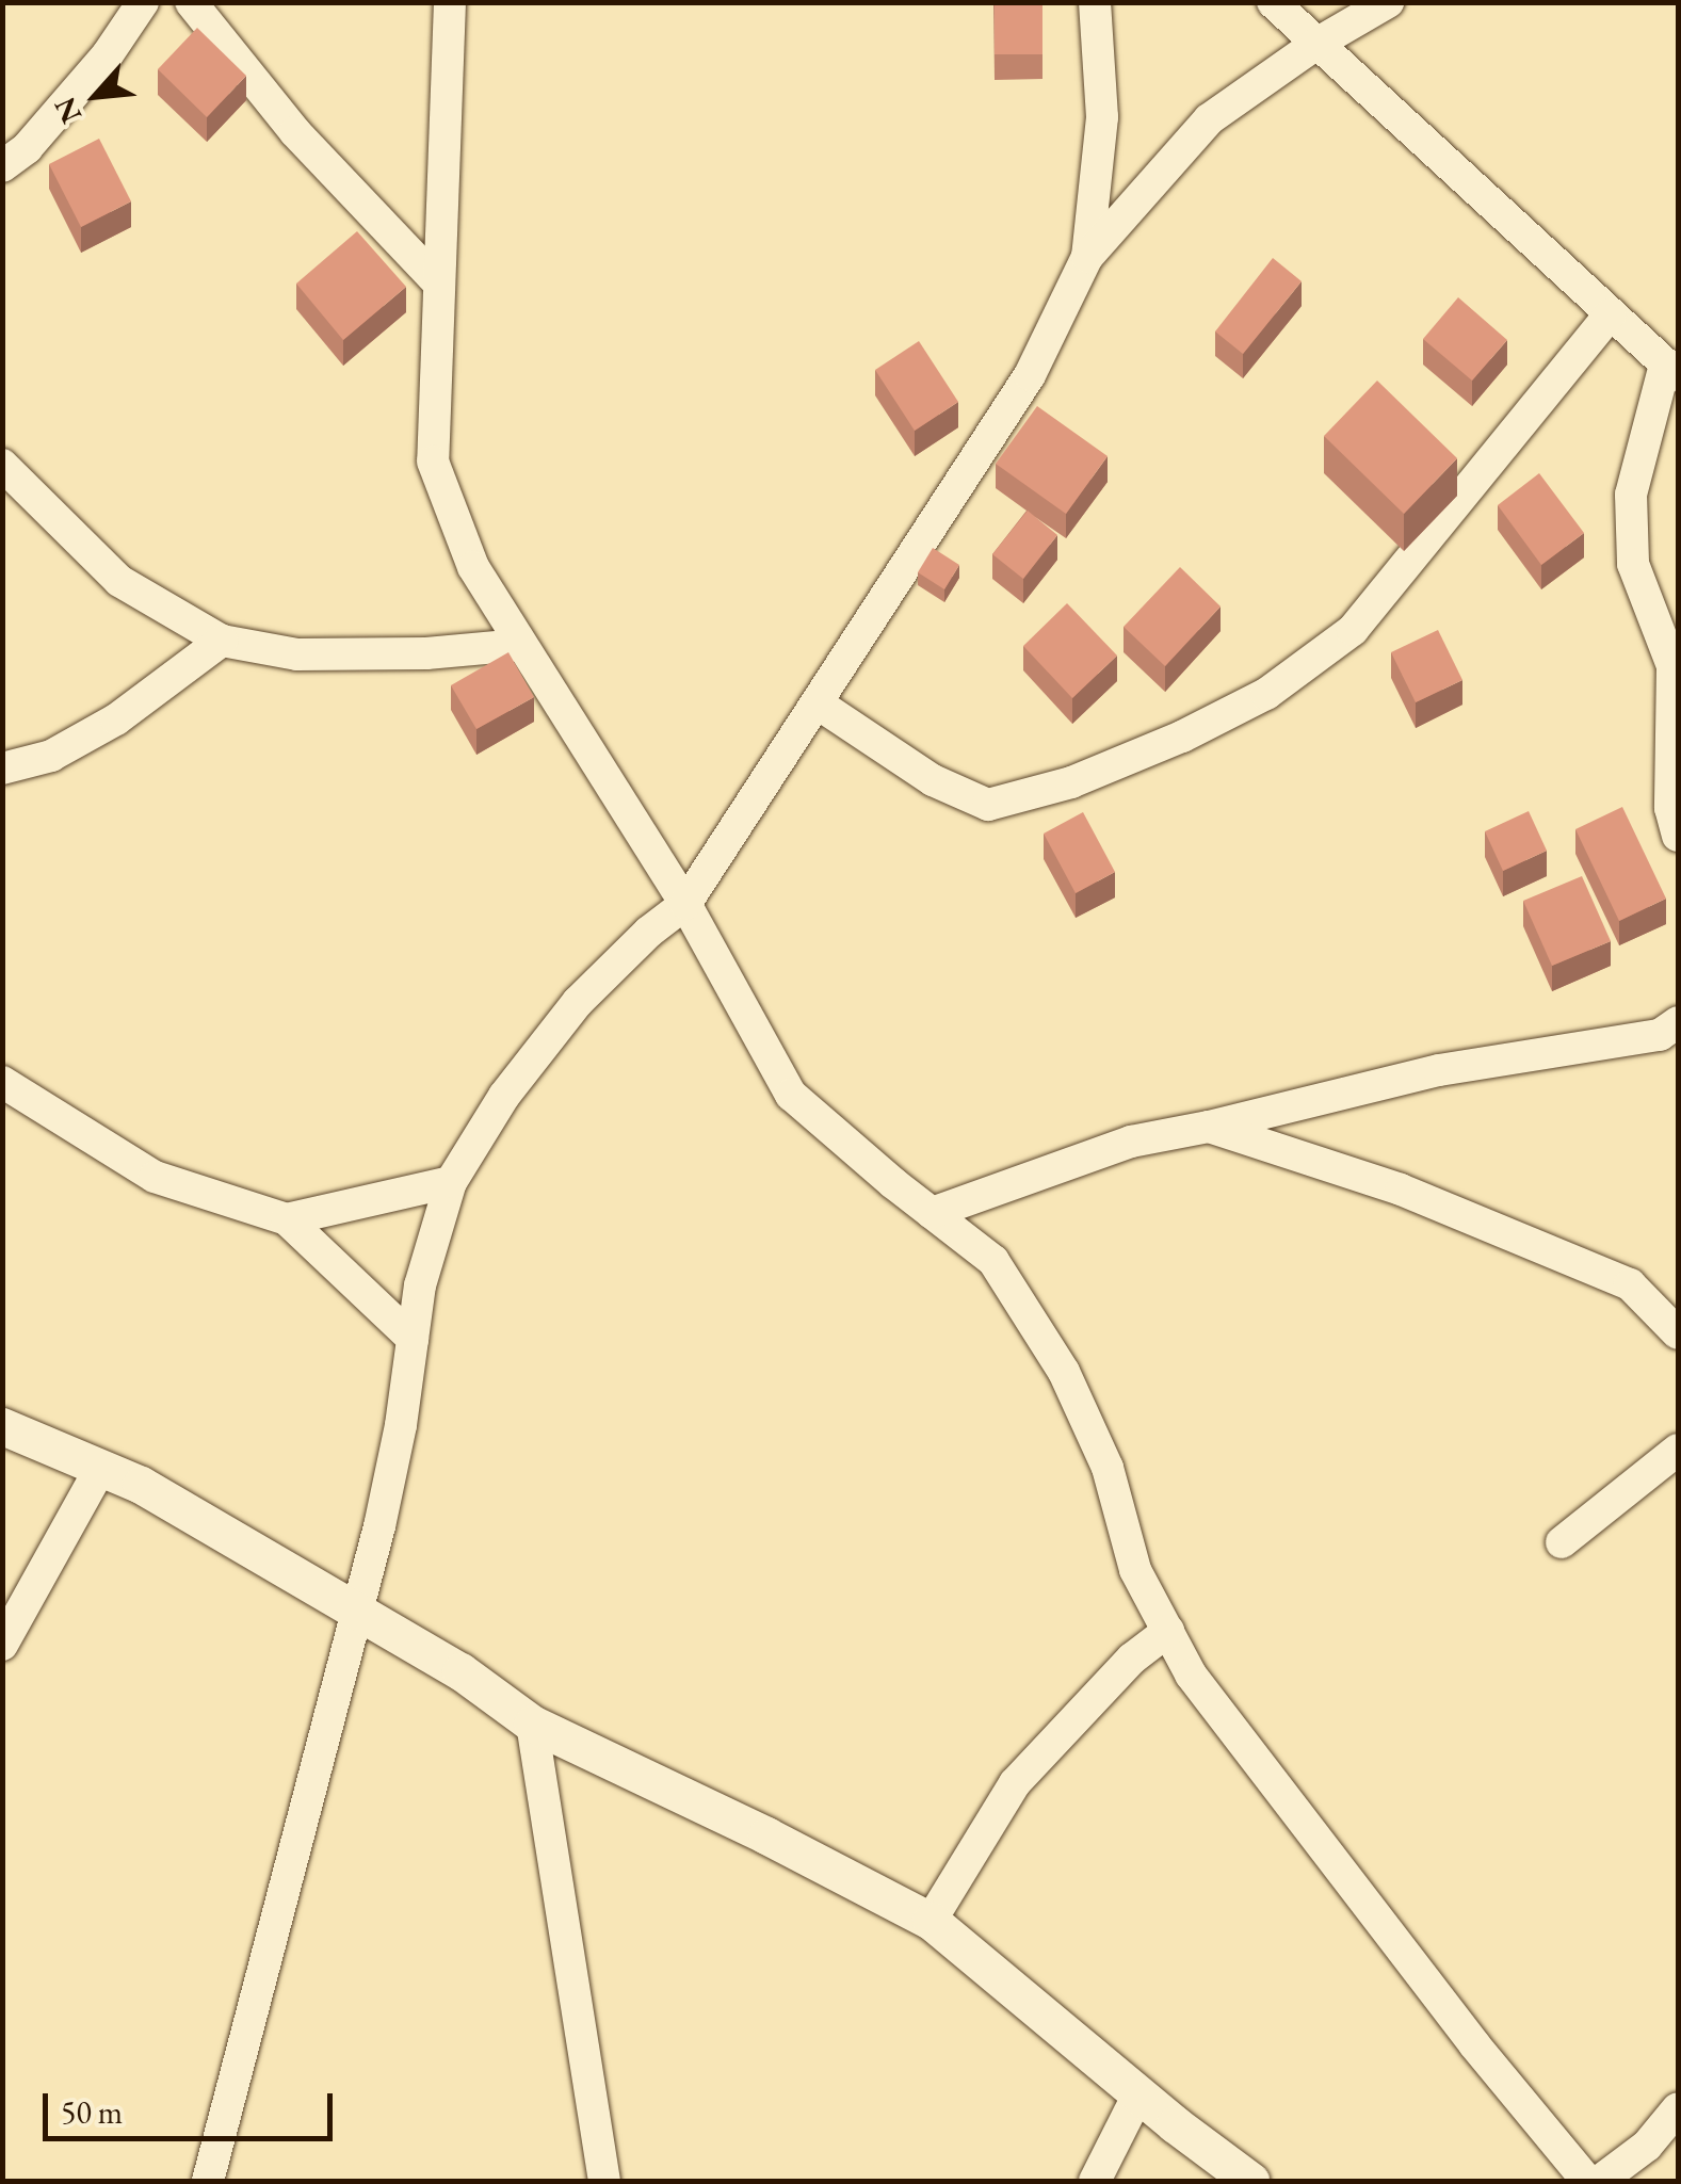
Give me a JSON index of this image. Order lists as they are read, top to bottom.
{
  "scale_bar": "50 m",
  "north": "bottom left"
}
